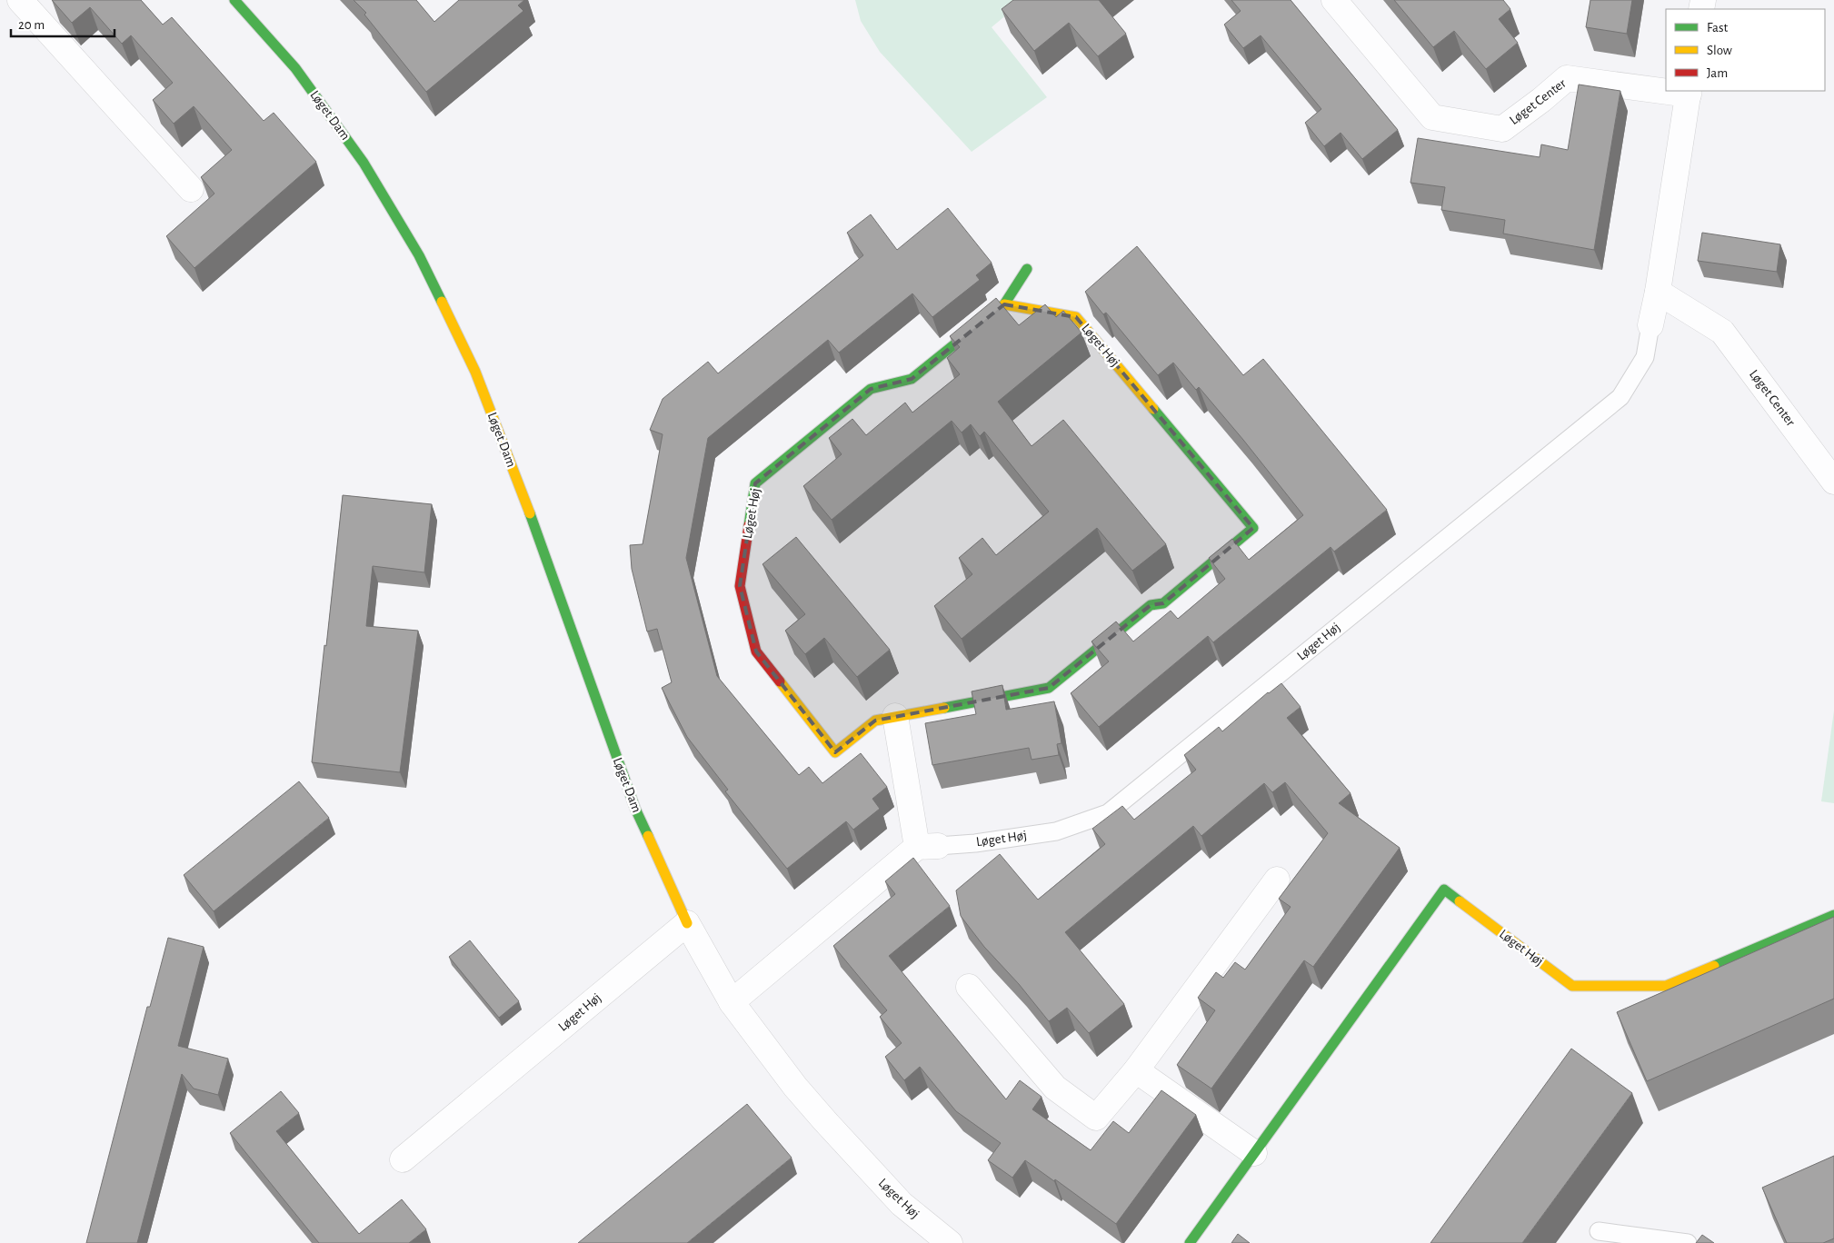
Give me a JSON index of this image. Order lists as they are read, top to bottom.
{
  "streets": {
    "street": ["Løget Center", "Løget Dam", "Løget Høj"]
  },
  "crossings": [
    ["Løget Center", "Løget Høj"],
    ["Løget Dam", "Løget Høj"]
  ],
  "legend": ["Fast", "Slow", "Jam"],
  "scale_bar": "20 m"
}
